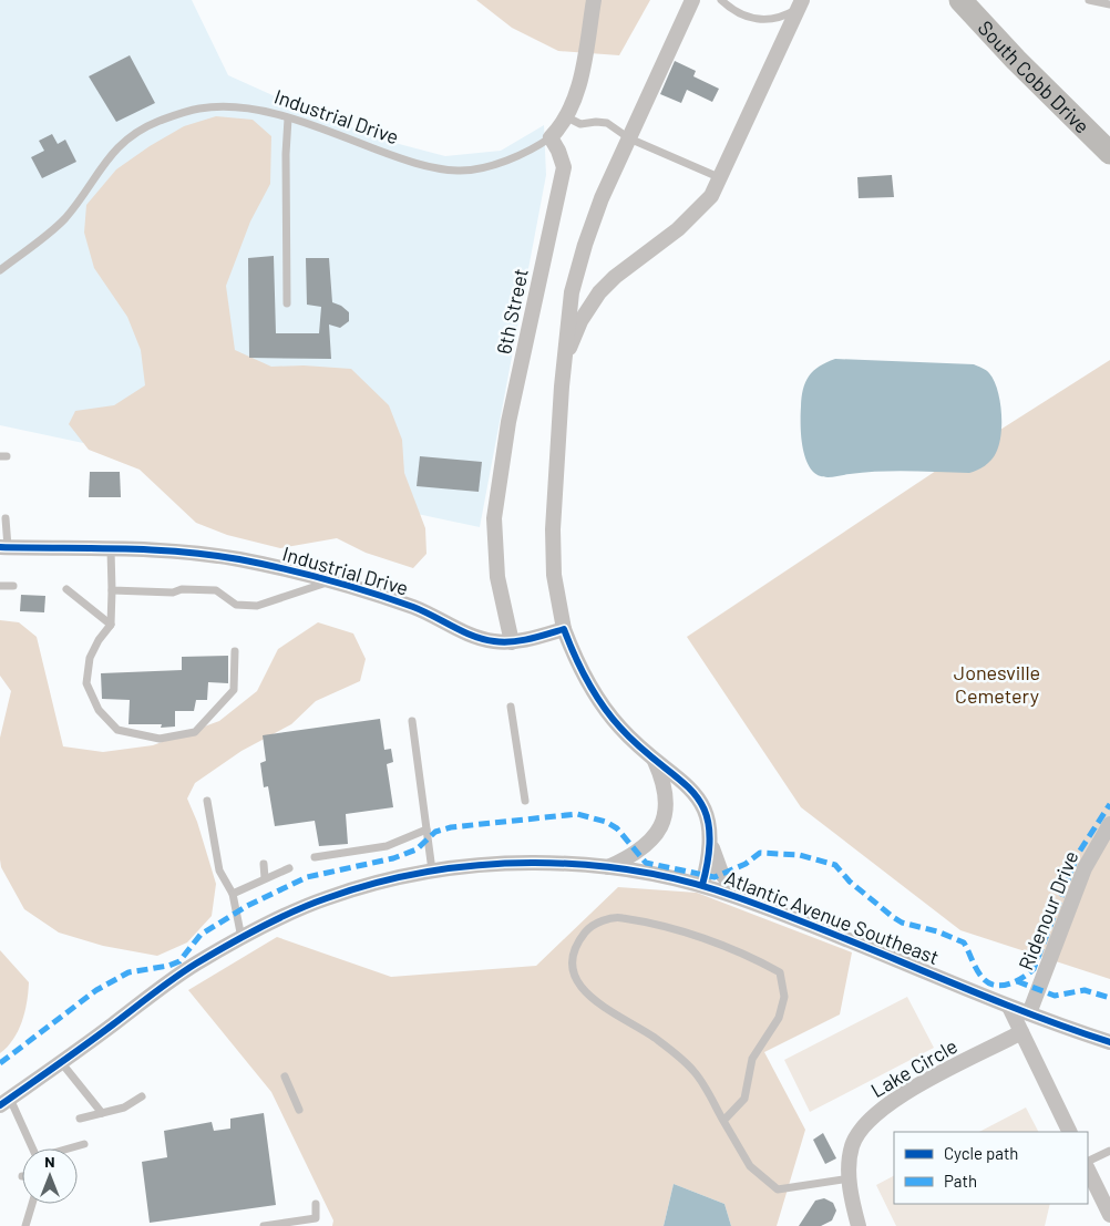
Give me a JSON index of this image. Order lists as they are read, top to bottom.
{
  "streets": {
    "main road": ["South Cobb Drive"],
    "street": [
      "Industrial Drive",
      "6th Street",
      "Ridenour Drive",
      "Atlantic Avenue Southeast",
      "Lake Circle"
    ]
  },
  "crossings": [
    ["Industrial Drive", "6th Street"],
    ["Ridenour Drive", "Atlantic Avenue Southeast"]
  ],
  "parks": ["Jonesville Cemetery"],
  "legend": ["Cycle path", "Path"],
  "north": "top"
}
